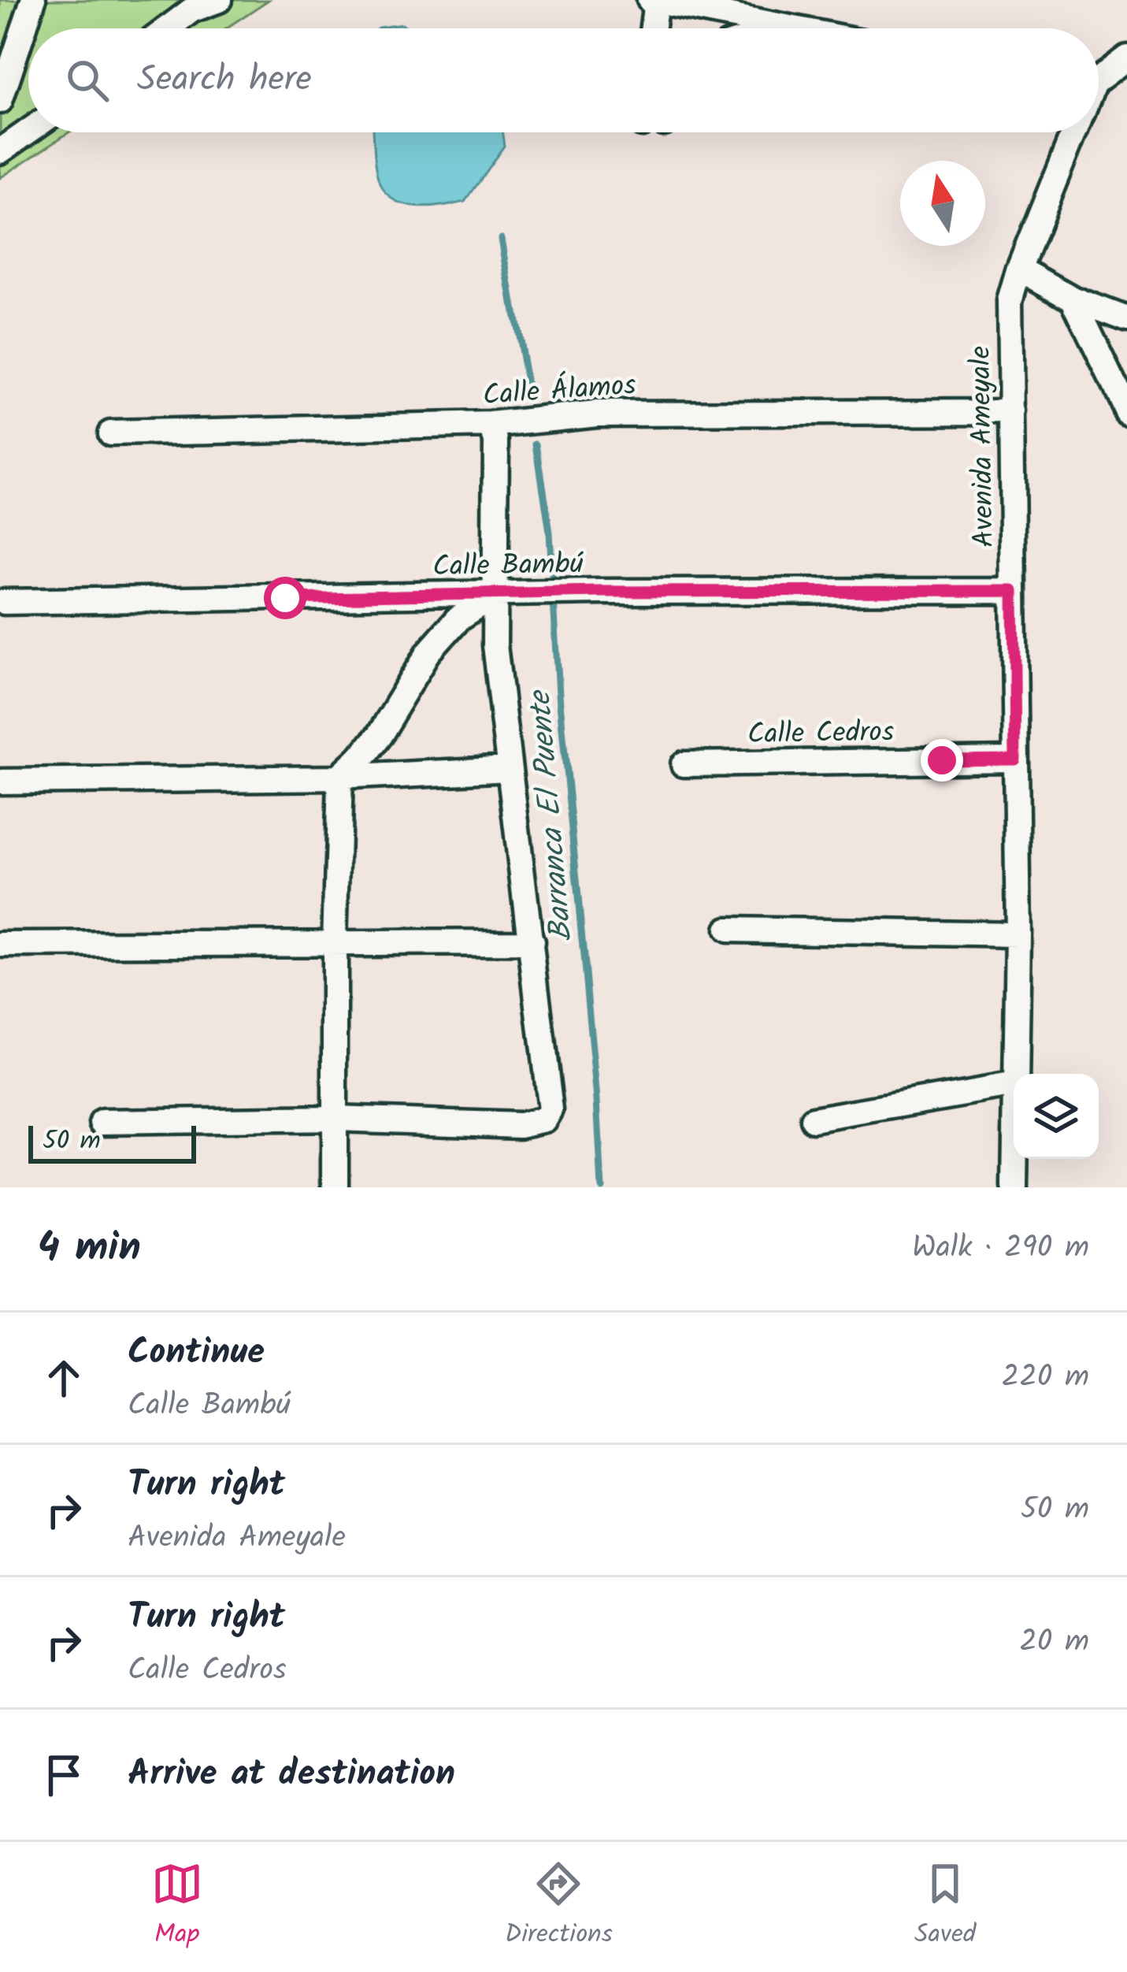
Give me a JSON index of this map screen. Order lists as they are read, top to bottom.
{
  "streets": {
    "street": [
      "Calle Álamos",
      "Avenida Ameyale",
      "Calle Bambú",
      "Calle Cedros"
    ]
  },
  "crossings": [
    ["Calle Álamos", "Avenida Ameyale"],
    ["Avenida Ameyale", "Calle Bambú"],
    ["Avenida Ameyale", "Calle Cedros"]
  ],
  "water": ["Barranca El Puente"],
  "scale_bar": "50 m",
  "north": "top",
  "page": {
    "search": "Search here",
    "scale": "50 m",
    "heading": ["4 min", "Walk · 290 m"],
    "list": [
      ["Continue", "Calle Bambú", "220 m"],
      ["Turn right", "Avenida Ameyale", "50 m"],
      ["Turn right", "Calle Cedros", "20 m"],
      "Arrive at destination"
    ],
    "nav": ["Map", "Directions", "Saved"]
  }
}
